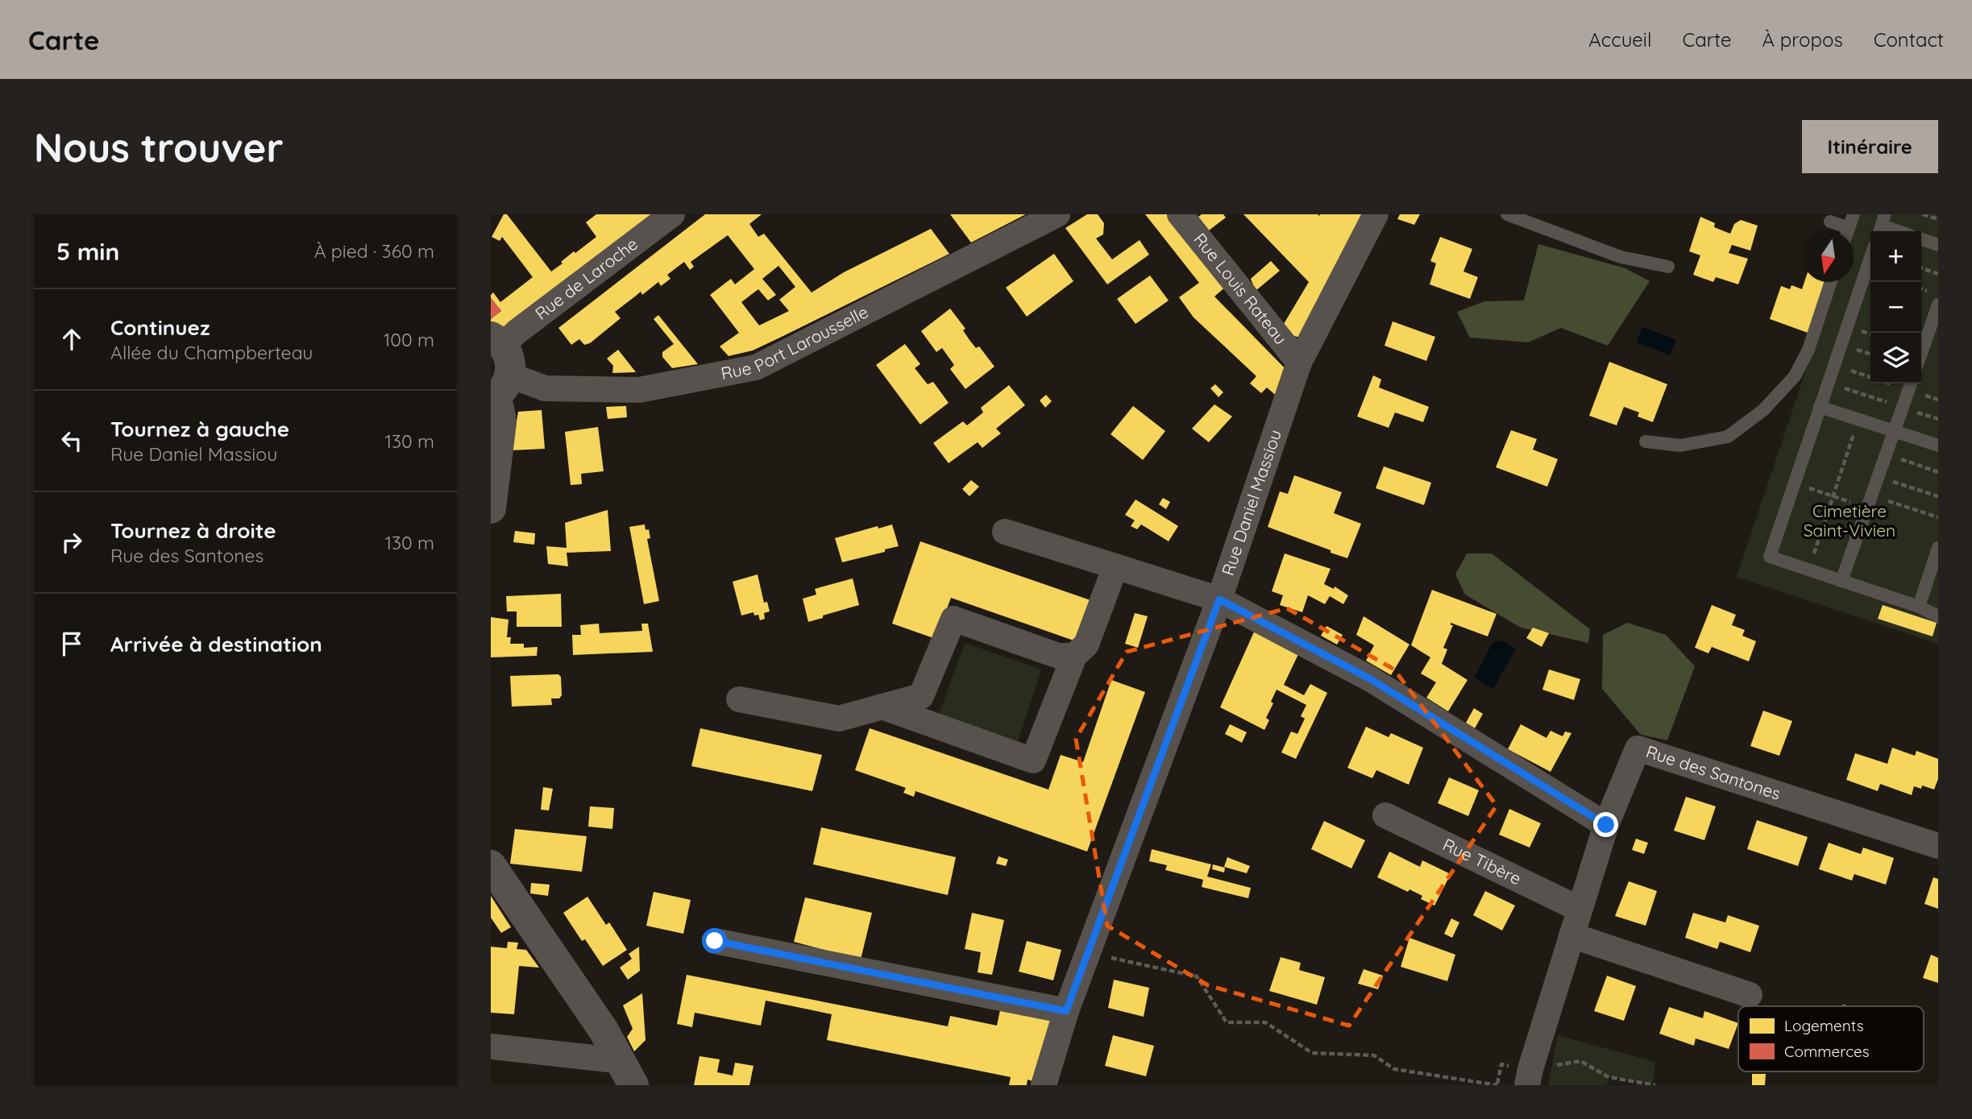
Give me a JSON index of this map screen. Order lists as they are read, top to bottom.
{
  "streets": {
    "street": [
      "Rue de Laroche",
      "Rue Louis Rateau",
      "Rue Port Larousselle",
      "Rue Daniel Massiou",
      "Rue des Santones",
      "Rue Tibère"
    ]
  },
  "crossings": [
    ["Rue Louis Rateau", "Rue Daniel Massiou"]
  ],
  "parks": ["Cimetière Saint-Vivien"],
  "legend": ["Logements", "Commerces"],
  "north": "bottom",
  "page": {
    "header": "Carte",
    "nav": [
      "Accueil",
      "Carte",
      "À propos",
      "Contact"
    ],
    "buttons": "Itinéraire",
    "title": "Nous trouver",
    "heading": ["5 min", "À pied · 360 m"],
    "map_buttons": ["+", "−"],
    "list": [
      ["Continuez", "Allée du Champberteau", "100 m"],
      ["Tournez à gauche", "Rue Daniel Massiou", "130 m"],
      ["Tournez à droite", "Rue des Santones", "130 m"],
      "Arrivée à destination"
    ]
  }
}
